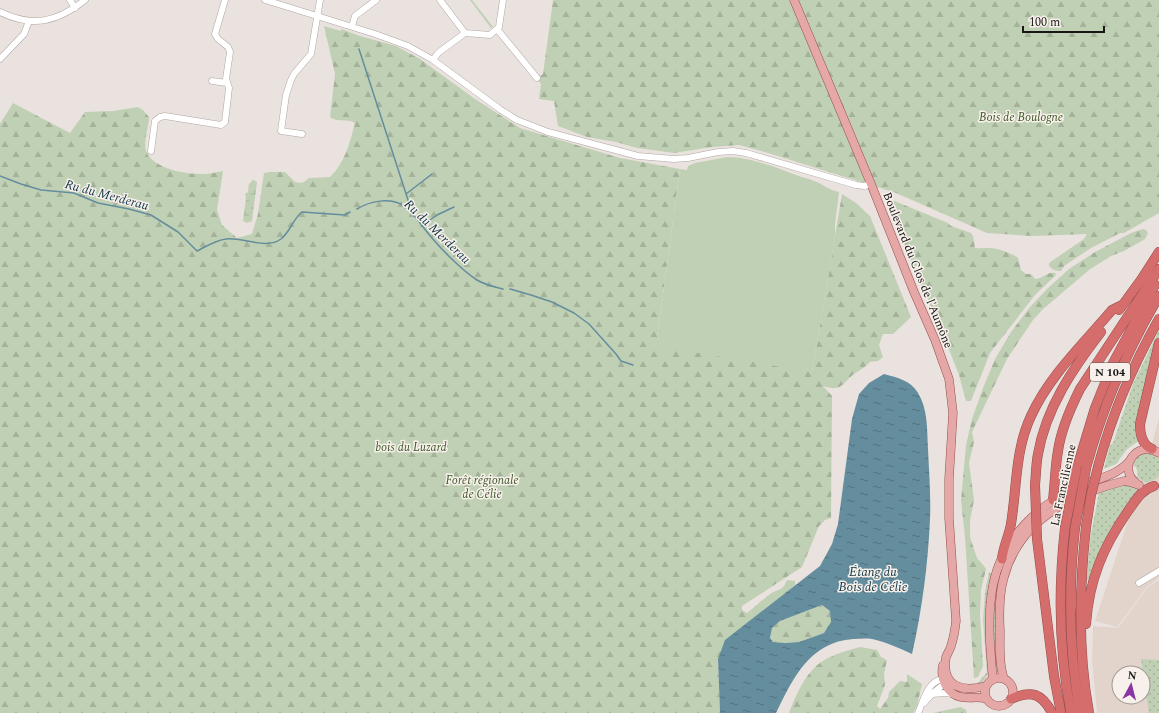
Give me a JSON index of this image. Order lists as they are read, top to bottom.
{
  "streets": {
    "highway": ["N 104", "La Francilienne"],
    "main road": ["Boulevard du Clos de l'Aumône"]
  },
  "water": ["Ru du Merderau", "Étang du Bois de Célie"],
  "parks": ["Bois de Boulogne", "bois du Luzard", "Forêt régionale de Célie"],
  "scale_bar": "100 m",
  "north": "top"
}
